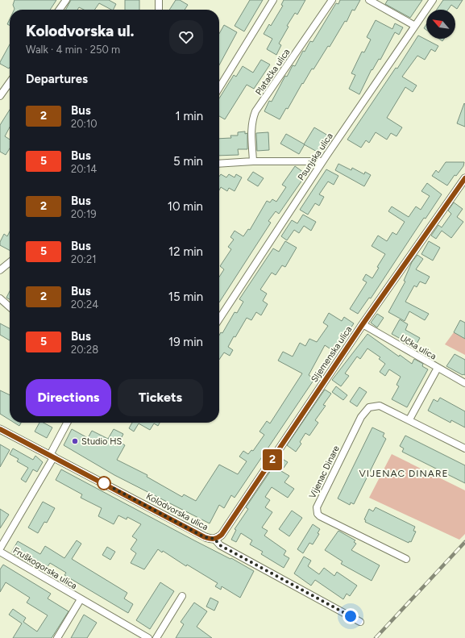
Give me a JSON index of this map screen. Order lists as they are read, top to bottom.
{
  "streets": {
    "street": [
      "Platačka ulica",
      "Psunjska ulica",
      "Učka ulica",
      "Sljemenska ulica",
      "Vijenac Dinare",
      "Kolodvorska ulica",
      "Fruškogorska ulica"
    ]
  },
  "crossings": [
    ["Učka ulica", "Sljemenska ulica"],
    ["Sljemenska ulica", "Kolodvorska ulica"],
    ["Kolodvorska ulica", "Fruškogorska ulica"]
  ],
  "districts": ["VIJENAC DINARE"],
  "places": ["Studio HS"],
  "lines": ["bus line 2"],
  "north": "top left",
  "page": {
    "on_map": "2",
    "heading": [
      ["Kolodvorska ul.", "Walk · 4 min · 250 m"],
      "Departures"
    ],
    "list": [
      {
        "mark": "2",
        "name": "Bus",
        "note": "20:10",
        "value": "1 min"
      },
      {
        "mark": "5",
        "name": "Bus",
        "note": "20:14",
        "value": "5 min"
      },
      {
        "mark": "2",
        "name": "Bus",
        "note": "20:19",
        "value": "10 min"
      },
      {
        "mark": "5",
        "name": "Bus",
        "note": "20:21",
        "value": "12 min"
      },
      {
        "mark": "2",
        "name": "Bus",
        "note": "20:24",
        "value": "15 min"
      },
      {
        "mark": "5",
        "name": "Bus",
        "note": "20:28",
        "value": "19 min"
      }
    ],
    "buttons": ["Directions", "Tickets"]
  }
}
